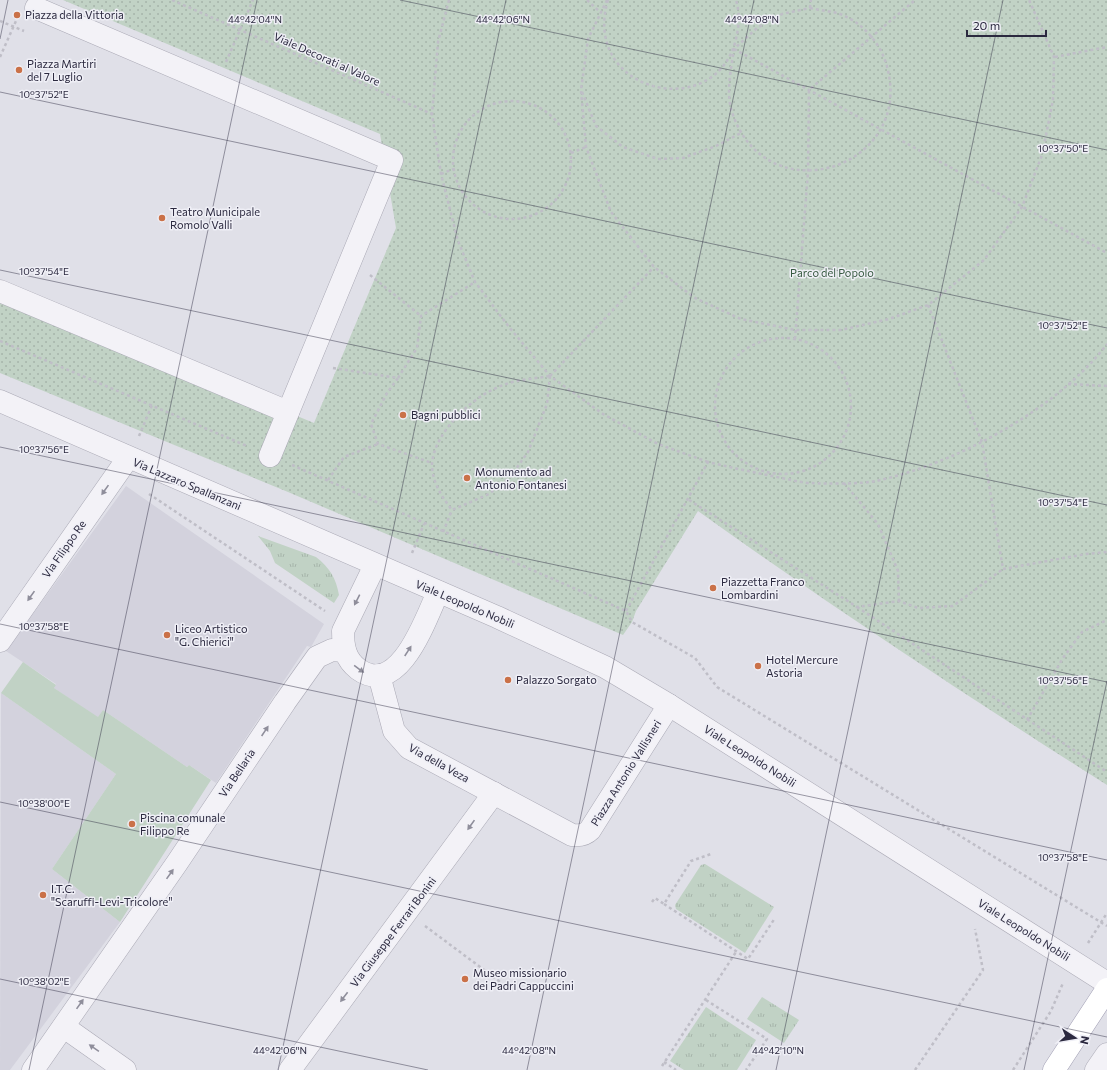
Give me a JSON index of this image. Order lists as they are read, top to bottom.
{
  "streets": {
    "street": [
      "Via Lazzaro Spallanzani",
      "Via Filippo Re",
      "Viale Leopoldo Nobili",
      "Via della Veza",
      "Via Bellaria",
      "Piazza Antonio Vallisneri",
      "Via Giuseppe Ferrari Bonini"
    ],
    "path": ["Viale Decorati al Valore"]
  },
  "crossings": [
    ["Via Lazzaro Spallanzani", "Via Filippo Re"],
    ["Via Lazzaro Spallanzani", "Viale Leopoldo Nobili"],
    ["Viale Leopoldo Nobili", "Piazza Antonio Vallisneri"],
    ["Via della Veza", "Piazza Antonio Vallisneri"],
    ["Via della Veza", "Via Giuseppe Ferrari Bonini"],
    ["Piazza Antonio Vallisneri", "Via Giuseppe Ferrari Bonini"]
  ],
  "one_way": ["Via Filippo Re", "Via Bellaria", "Via Giuseppe Ferrari Bonini"],
  "parks": ["Parco del Popolo"],
  "places": [
    "Piazza della Vittoria",
    "Piazza Martiri del 7 Luglio",
    "Teatro Municipale Romolo Valli",
    "Bagni pubblici",
    "Monumento ad Antonio Fontanesi",
    "Piazzetta Franco Lombardini",
    "Liceo Artistico \"G. Chierici\"",
    "Hotel Mercure Astoria",
    "Palazzo Sorgato",
    "Piscina comunale Filippo Re",
    "I.T.C. \"Scaruffi-Levi-Tricolore\"",
    "Museo missionario dei Padri Cappuccini"
  ],
  "scale_bar": "20 m",
  "north": "right",
  "coordinates": [
    "44°42'04\"N",
    "44°42'06\"N",
    "44°42'08\"N",
    "10°37'52\"E",
    "10°37'50\"E",
    "10°37'54\"E",
    "10°37'56\"E",
    "10°37'58\"E",
    "10°38'00\"E",
    "10°38'02\"E",
    "44°42'10\"N"
  ]
}
